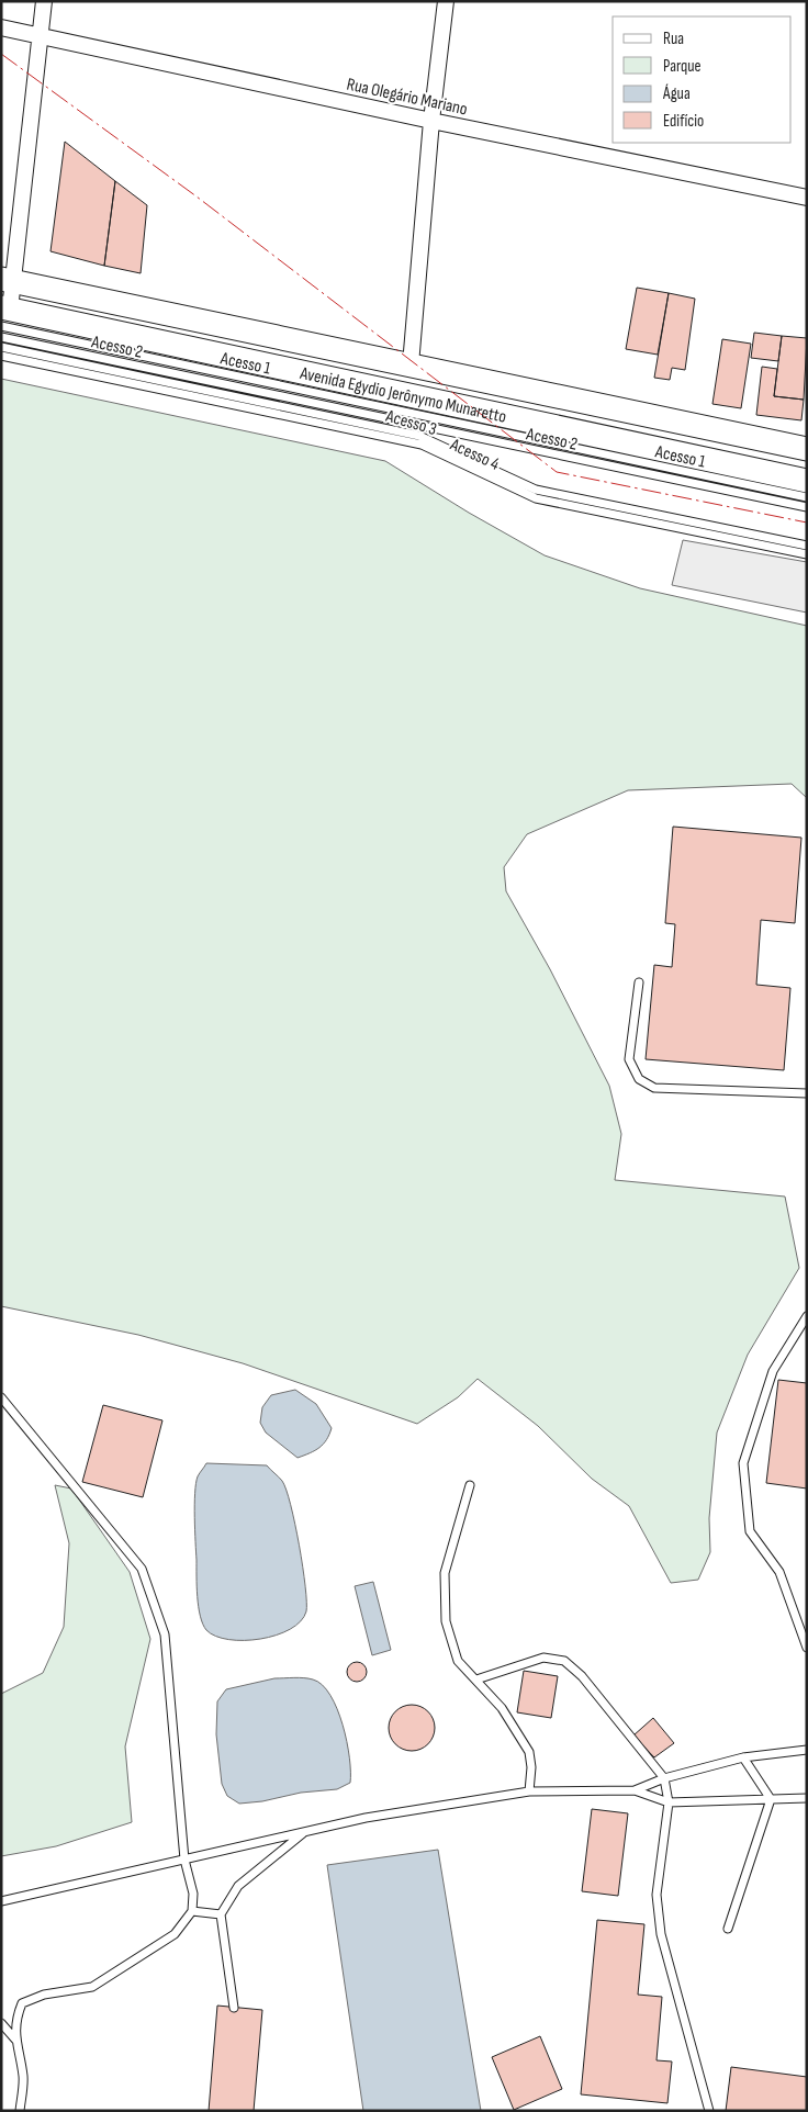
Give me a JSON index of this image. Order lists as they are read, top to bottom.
{
  "streets": {
    "main road": ["Avenida Egydio Jerônymo Munaretto"],
    "street": ["Rua Olegário Mariano"],
    "lane": [
      "Acesso 2",
      "Acesso 1",
      "Acesso 3",
      "Acesso 4"
    ]
  },
  "crossings": [
    ["Acesso 1", "Avenida Egydio Jerônymo Munaretto"]
  ],
  "legend": [
    "Rua",
    "Parque",
    "Água",
    "Edifício"
  ]
}
